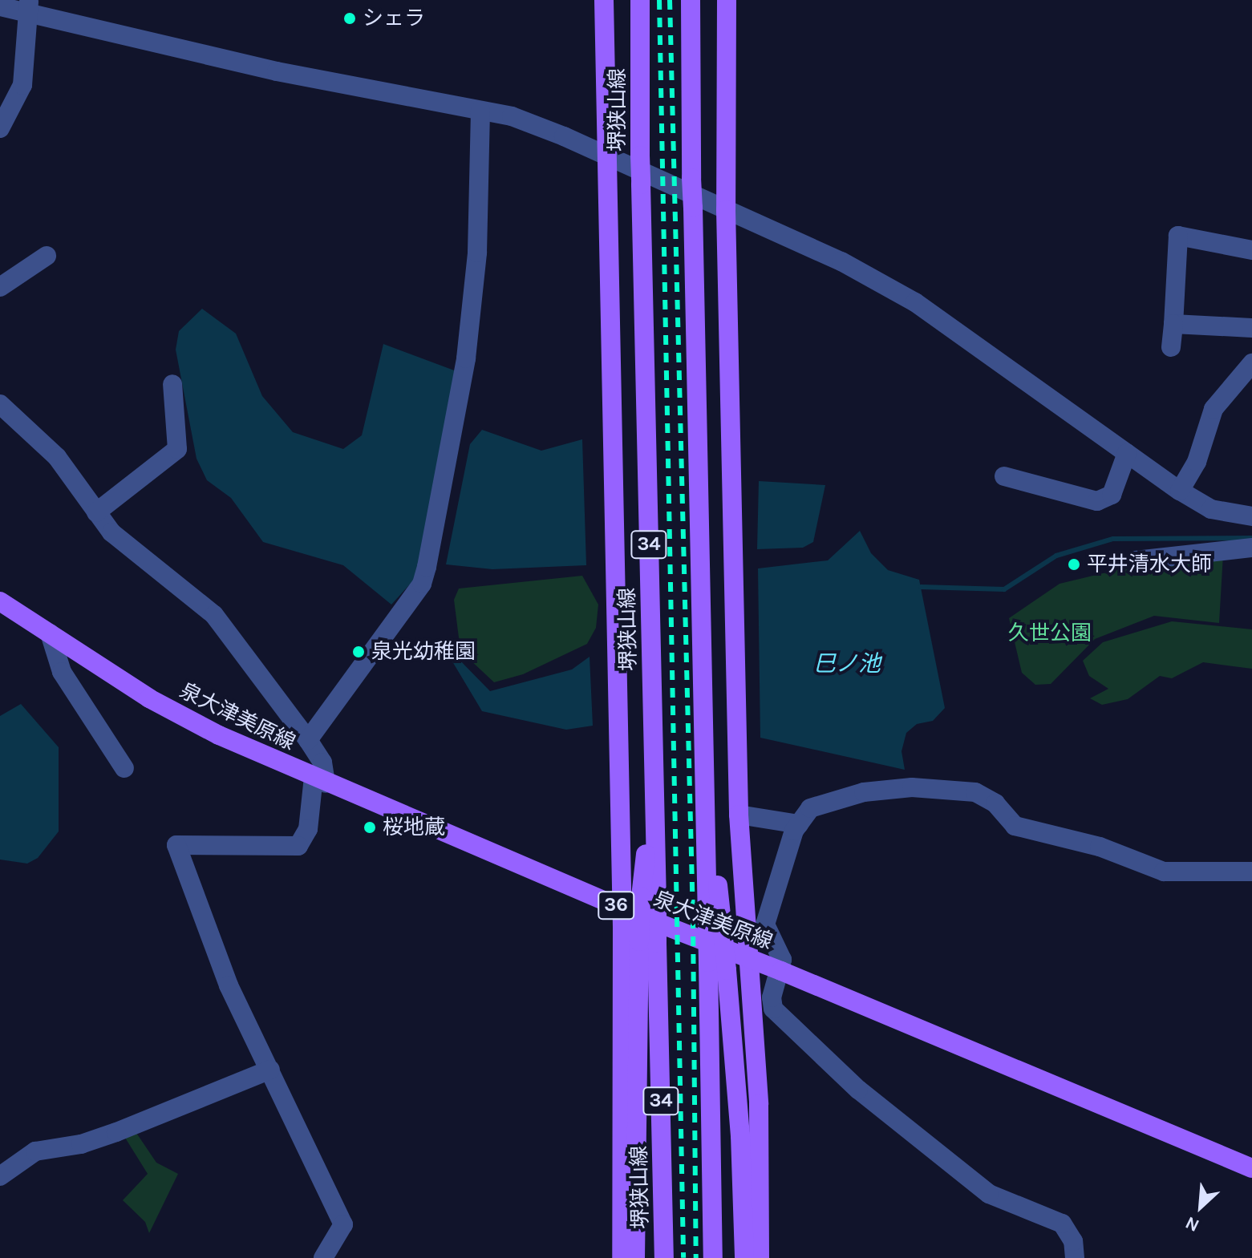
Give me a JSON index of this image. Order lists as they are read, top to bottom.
{
  "streets": {
    "main road": [
      "堺狭山線",
      "34",
      "泉大津美原線",
      "36"
    ]
  },
  "water": ["巳ノ池"],
  "parks": ["久世公園"],
  "places": [
    "シェラ",
    "平井清水大師",
    "泉光幼稚園",
    "桜地蔵"
  ],
  "north": "bottom left"
}
